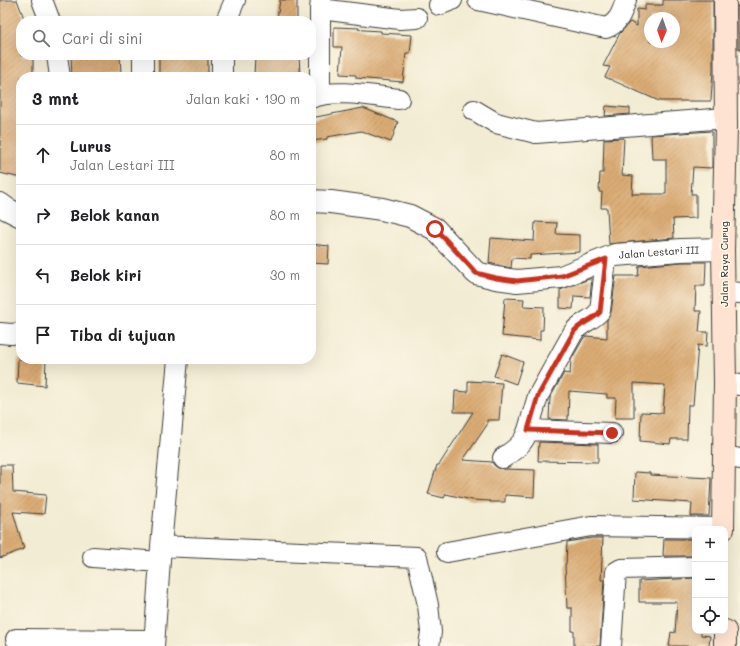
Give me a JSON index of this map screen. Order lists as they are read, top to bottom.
{
  "streets": {
    "main road": ["Jalan Raya Curug"],
    "street": ["Jalan Lestari III"]
  },
  "crossings": [
    ["Jalan Lestari III", "Jalan Raya Curug"]
  ],
  "north": "bottom",
  "page": {
    "search": "Cari di sini",
    "heading": ["3 mnt", "Jalan kaki · 190 m"],
    "list": [
      ["Lurus", "Jalan Lestari III", "80 m"],
      ["Belok kanan", "80 m"],
      ["Belok kiri", "30 m"],
      "Tiba di tujuan"
    ],
    "map_buttons": ["+", "−"]
  }
}
